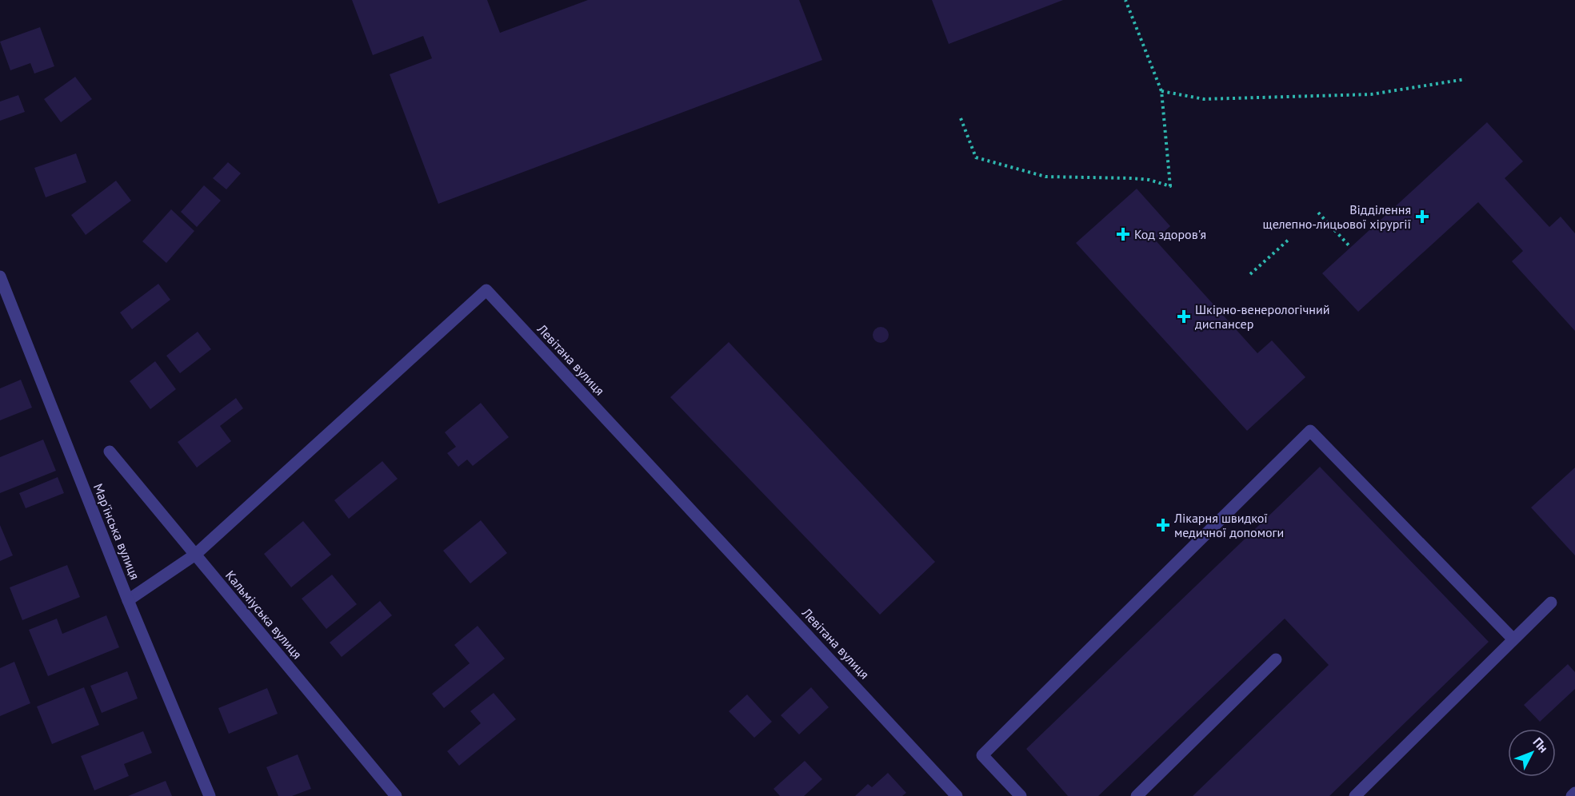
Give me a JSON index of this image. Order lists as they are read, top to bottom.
{
  "streets": {
    "street": ["Левітана вулиця", "Мар'їнська вулиця", "Кальміуська вулиця"]
  },
  "crossings": [
    ["Левітана вулиця", "Мар'їнська вулиця"],
    ["Левітана вулиця", "Кальміуська вулиця"]
  ],
  "places": {
    "health": [
      "Відділення щелепно-лицьової хірургії",
      "Код здоров'я",
      "Шкірно-венерологічний диспансер",
      "Лікарня швидкої медичної допомоги"
    ]
  },
  "north": "top right"
}
